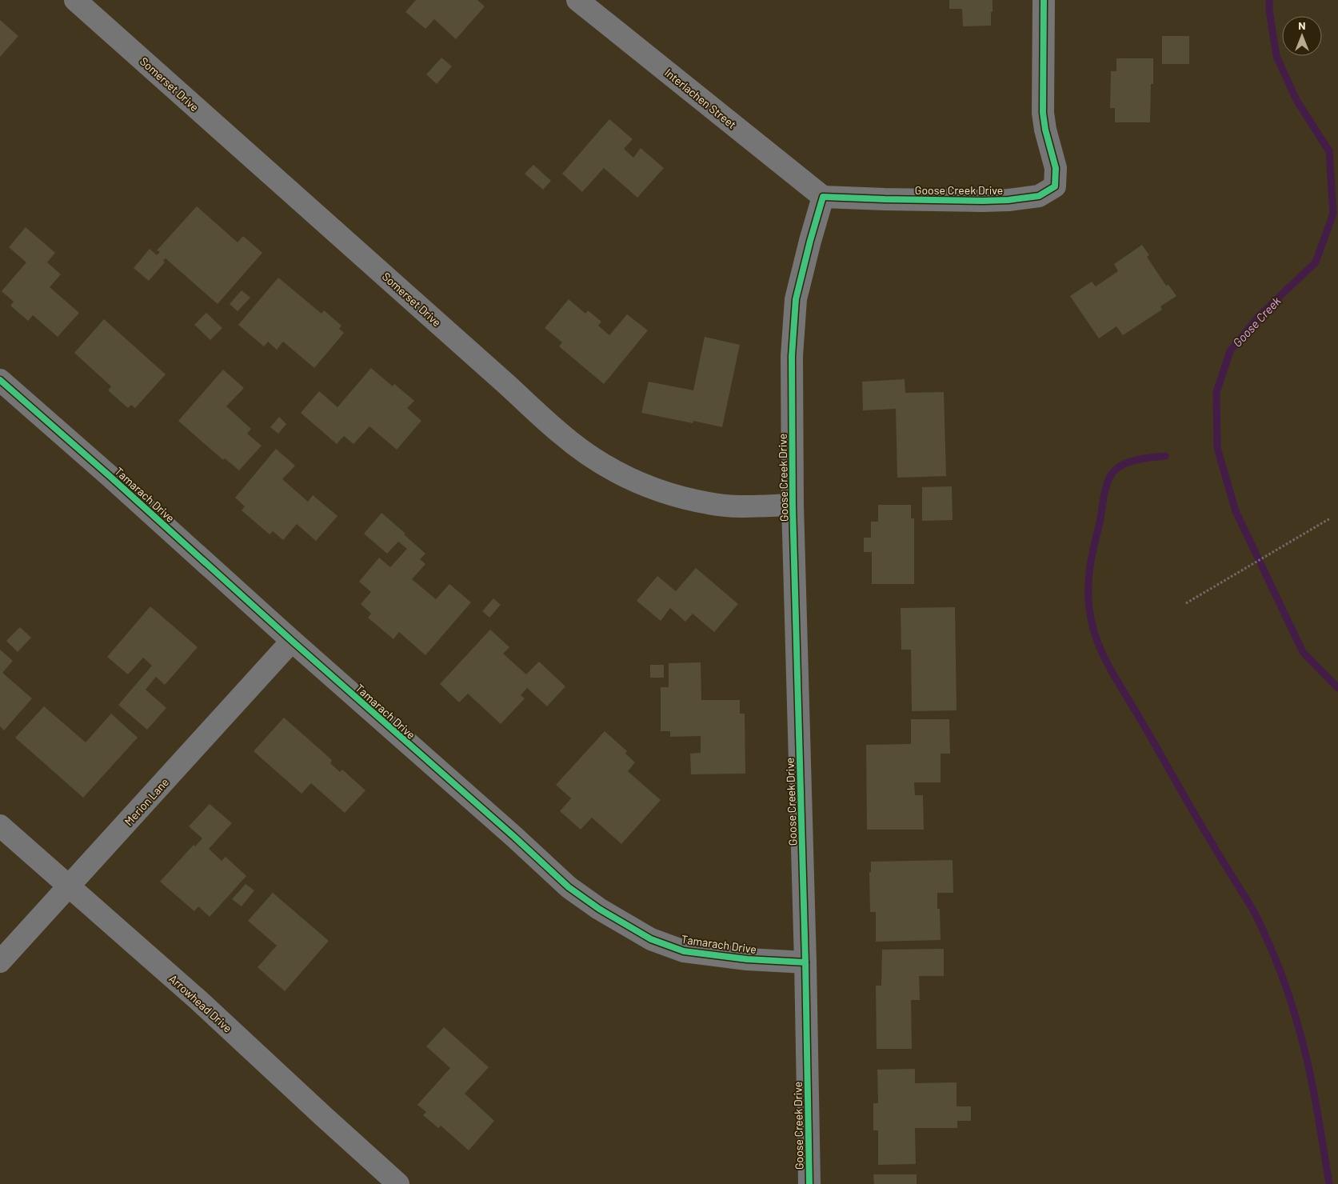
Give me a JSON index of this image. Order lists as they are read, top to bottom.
{
  "streets": {
    "street": [
      "Somerset Drive",
      "Interlachen Street",
      "Goose Creek Drive",
      "Tamarach Drive",
      "Merion Lane",
      "Arrowhead Drive"
    ]
  },
  "crossings": [
    ["Somerset Drive", "Goose Creek Drive"],
    ["Interlachen Street", "Goose Creek Drive"],
    ["Goose Creek Drive", "Tamarach Drive"],
    ["Tamarach Drive", "Merion Lane"],
    ["Merion Lane", "Arrowhead Drive"]
  ],
  "water": ["Goose Creek"],
  "north": "top"
}
